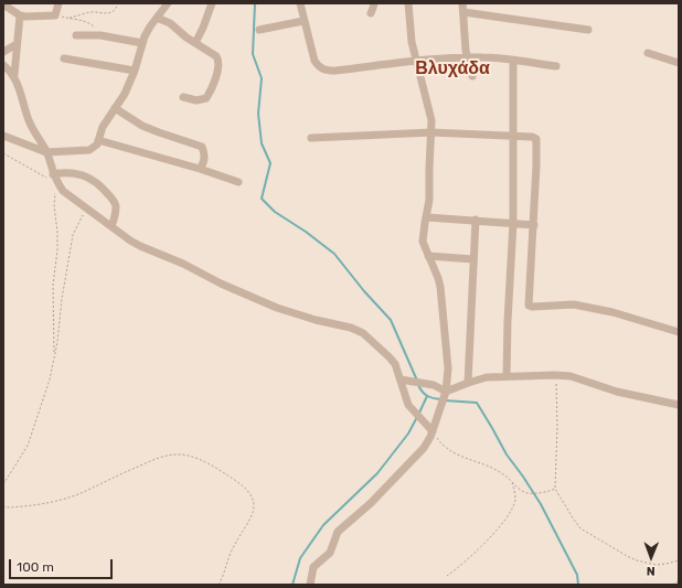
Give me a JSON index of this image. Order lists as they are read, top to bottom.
{
  "districts": ["Βλυχάδα"],
  "scale_bar": "100 m",
  "north": "bottom"
}
